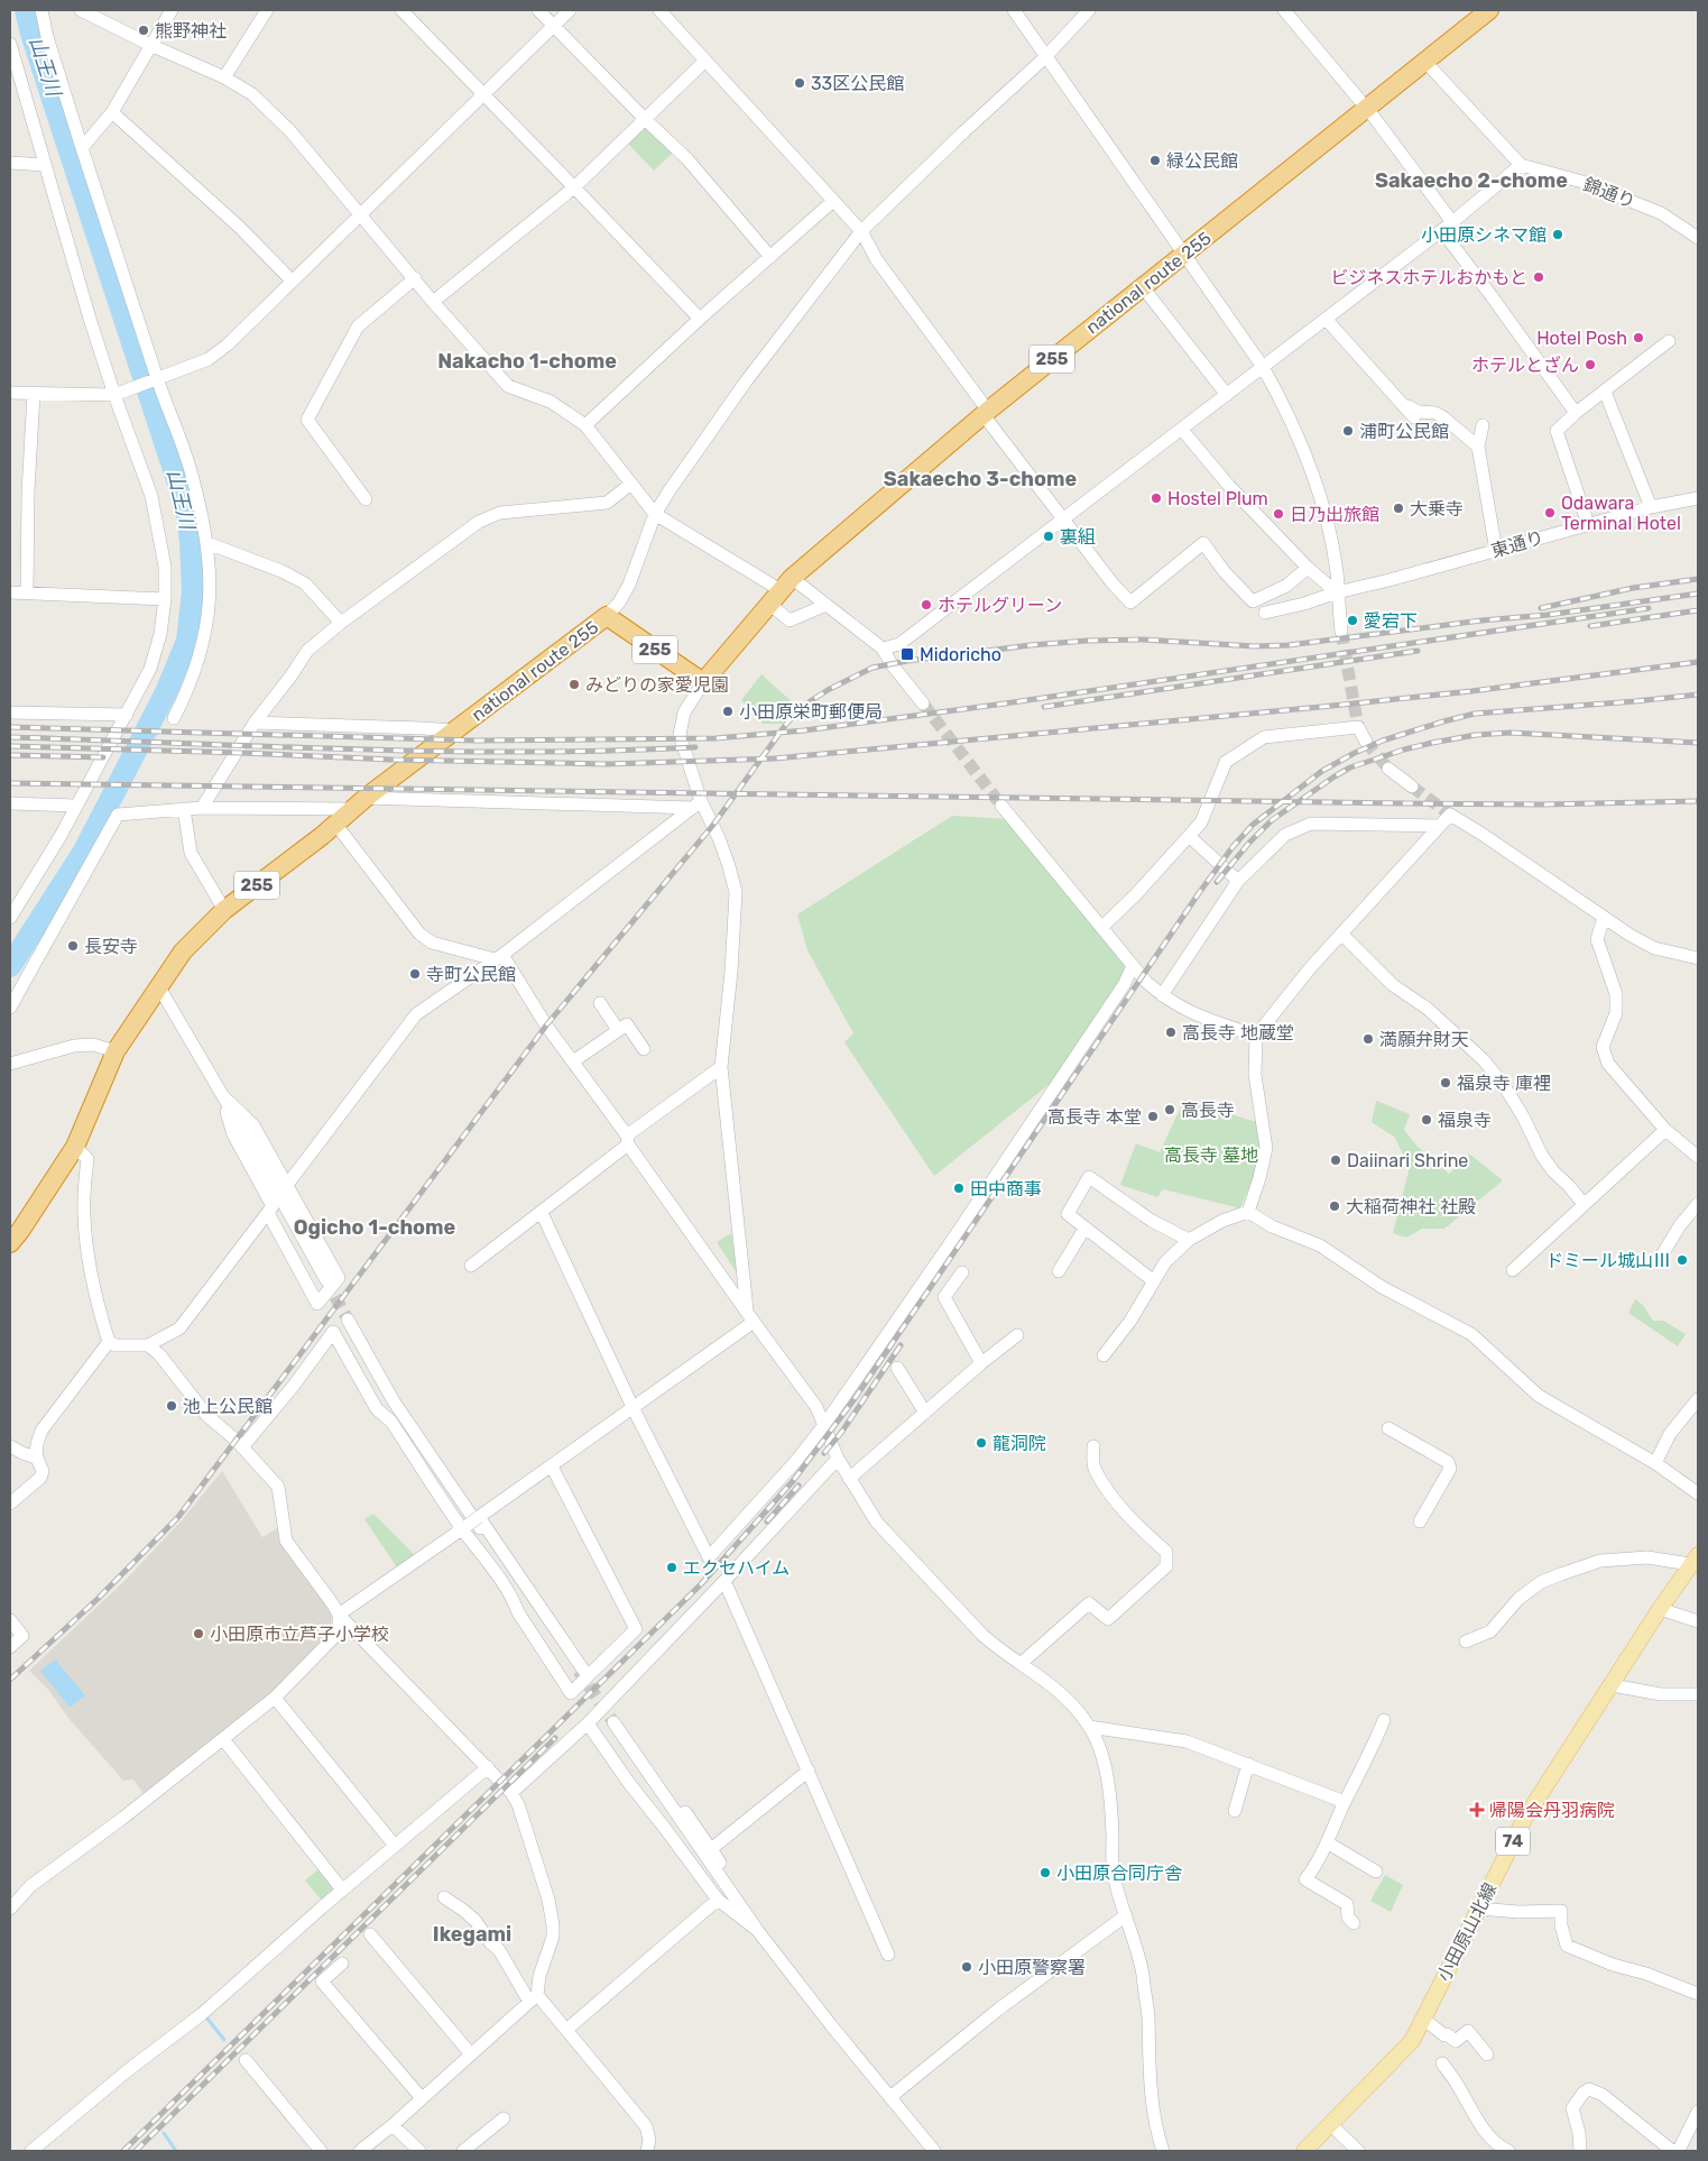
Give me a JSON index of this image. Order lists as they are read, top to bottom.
{
  "streets": {
    "highway": ["national route 255", "255"],
    "main road": ["74", "小田原山北線"],
    "street": ["錦通り", "東通り"]
  },
  "crossings": [
    ["national route 255", "255"]
  ],
  "districts": [
    "Sakaecho 2-chome",
    "Nakacho 1-chome",
    "Sakaecho 3-chome",
    "Ogicho 1-chome",
    "Ikegami"
  ],
  "water": ["山王川"],
  "parks": ["高長寺 墓地"],
  "places": {
    "other": [
      "熊野神社",
      "33区公民館",
      "緑公民館",
      "小田原シネマ館",
      "ビジネスホテルおかもと",
      "Hotel Posh",
      "ホテルとざん",
      "浦町公民館",
      "Hostel Plum",
      "大乗寺",
      "Odawara Terminal Hotel",
      "日乃出旅館",
      "裏組",
      "ホテルグリーン",
      "愛宕下",
      "みどりの家愛児園",
      "小田原栄町郵便局",
      "長安寺",
      "寺町公民館",
      "高長寺 地蔵堂",
      "満願弁財天",
      "福泉寺 庫裡",
      "高長寺",
      "高長寺 本堂",
      "福泉寺",
      "Daiinari Shrine",
      "田中商事",
      "大稲荷神社 社殿",
      "ドミール城山Ⅲ",
      "池上公民館",
      "龍洞院",
      "エクセハイム",
      "小田原市立芦子小学校",
      "小田原合同庁舎",
      "小田原警察署"
    ],
    "transit": ["Midoricho"],
    "health": ["帰陽会丹羽病院"]
  }
}
